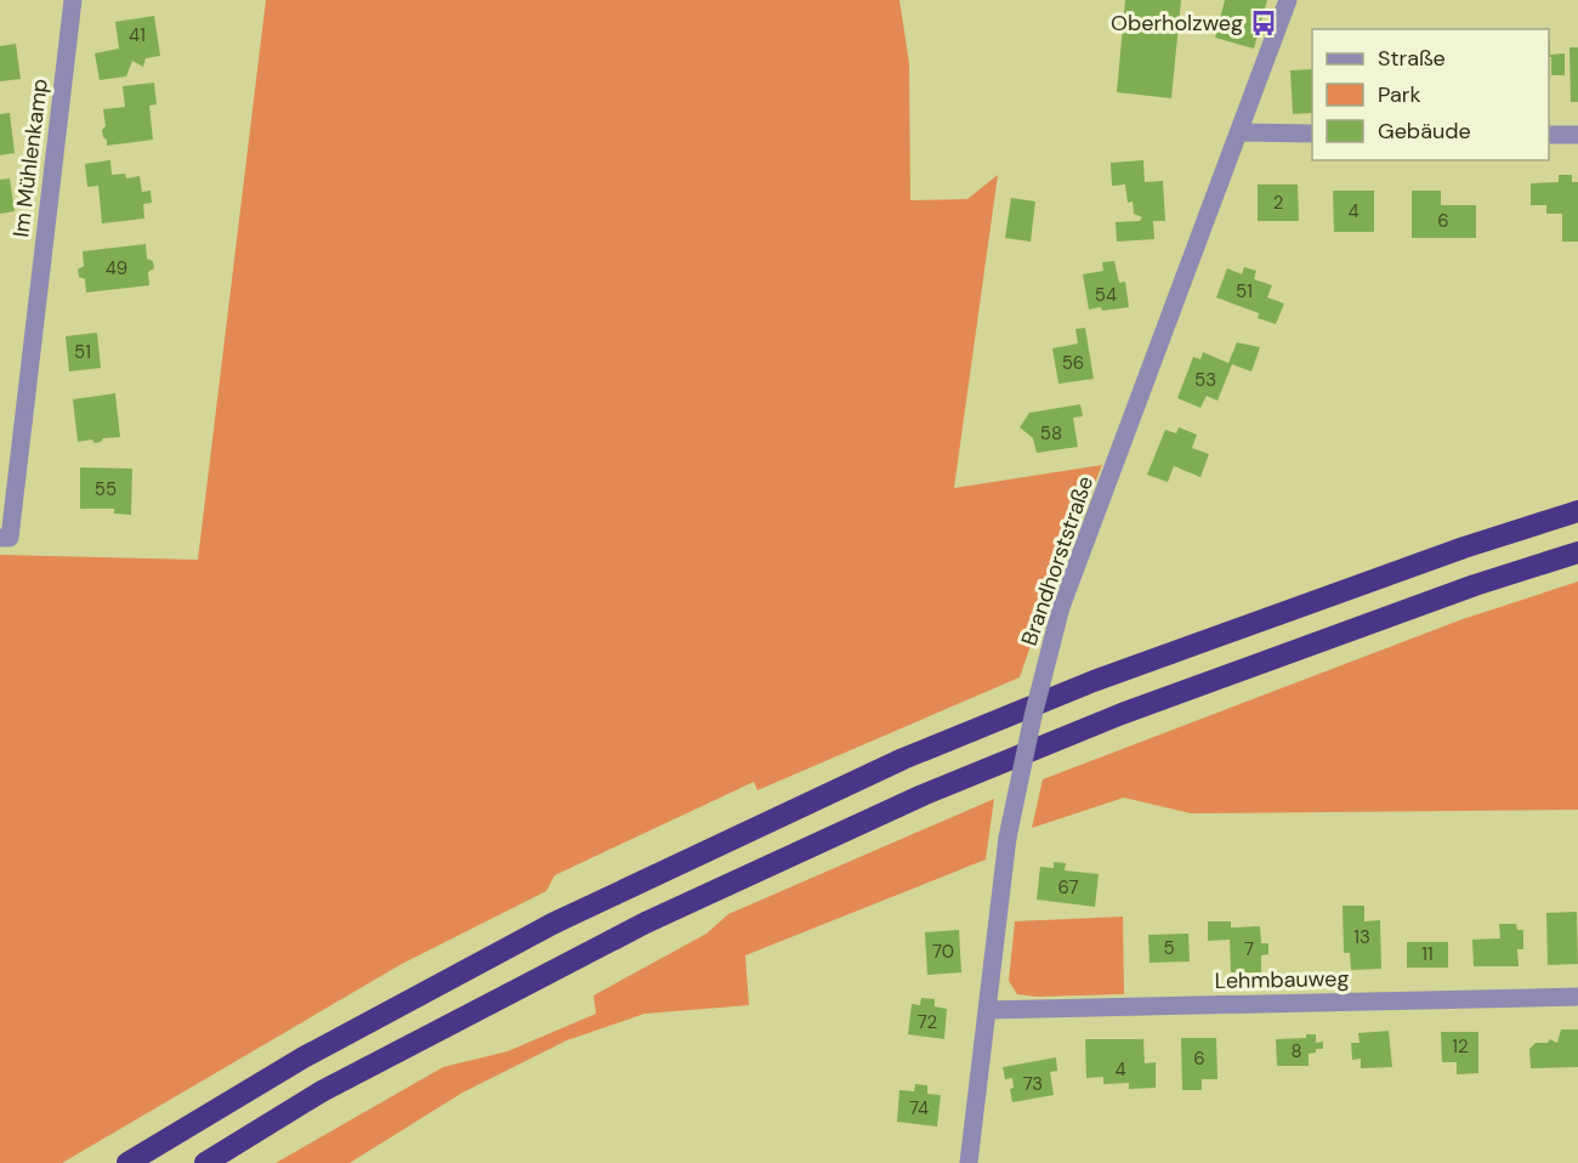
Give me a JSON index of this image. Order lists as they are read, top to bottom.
{
  "streets": {
    "street": ["Im Mühlenkamp", "Brandhorststraße", "Lehmbauweg"]
  },
  "crossings": [
    ["Brandhorststraße", "Lehmbauweg"]
  ],
  "places": {
    "bus stop": ["Oberholzweg"]
  },
  "house_numbers": [
    "41",
    "2",
    "4",
    "6",
    "49",
    "51",
    "54",
    "51",
    "56",
    "53",
    "58",
    "55",
    "67",
    "13",
    "5",
    "7",
    "70",
    "11",
    "72",
    "12",
    "8",
    "6",
    "4",
    "73",
    "74"
  ],
  "legend": ["Straße", "Park", "Gebäude"]
}
